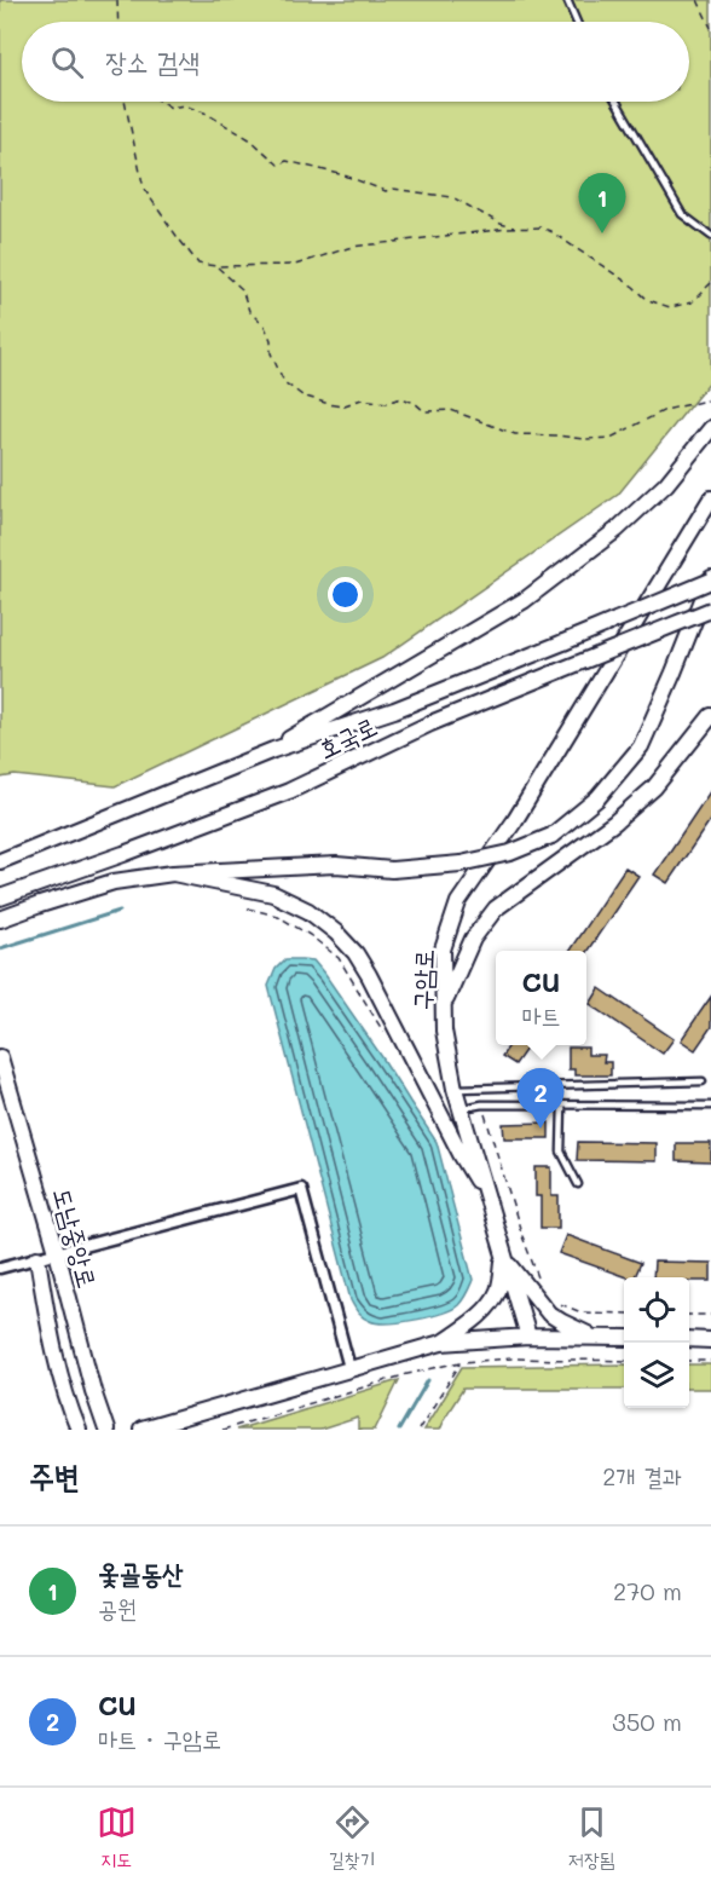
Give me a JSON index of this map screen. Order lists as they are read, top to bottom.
{
  "streets": {
    "main road": ["호국로", "구암로", "도남중앙로"]
  },
  "page": {
    "search": "장소 검색",
    "pins": ["1", "2"],
    "popup": ["CU", "마트"],
    "heading": ["주변", "2개 결과"],
    "list": [
      {
        "mark": "1",
        "name": "옻골동산",
        "note": "공원",
        "value": "270 m"
      },
      {
        "mark": "2",
        "name": "CU",
        "note": "마트 · 구암로",
        "value": "350 m"
      }
    ],
    "nav": ["지도", "길찾기", "저장됨"]
  }
}
